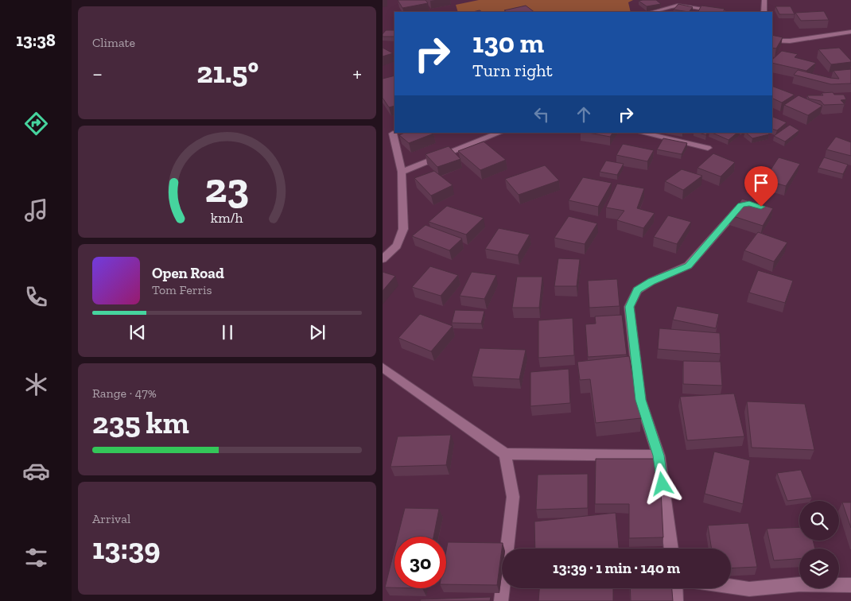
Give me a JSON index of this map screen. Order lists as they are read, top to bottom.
{
  "page": {
    "tabs": "13:38",
    "tile": [
      "Climate",
      ["Range · 47%", "235 km"],
      ["Arrival", "13:39"]
    ],
    "turn": ["130 m", "Turn right"],
    "heat": ["−", "21.5°", "+"],
    "song": ["Open Road", "Tom Ferris"],
    "limit": "30",
    "trip": "13:39 · 1 min · 140 m",
    "gauge": ["23", "km/h"]
  }
}
